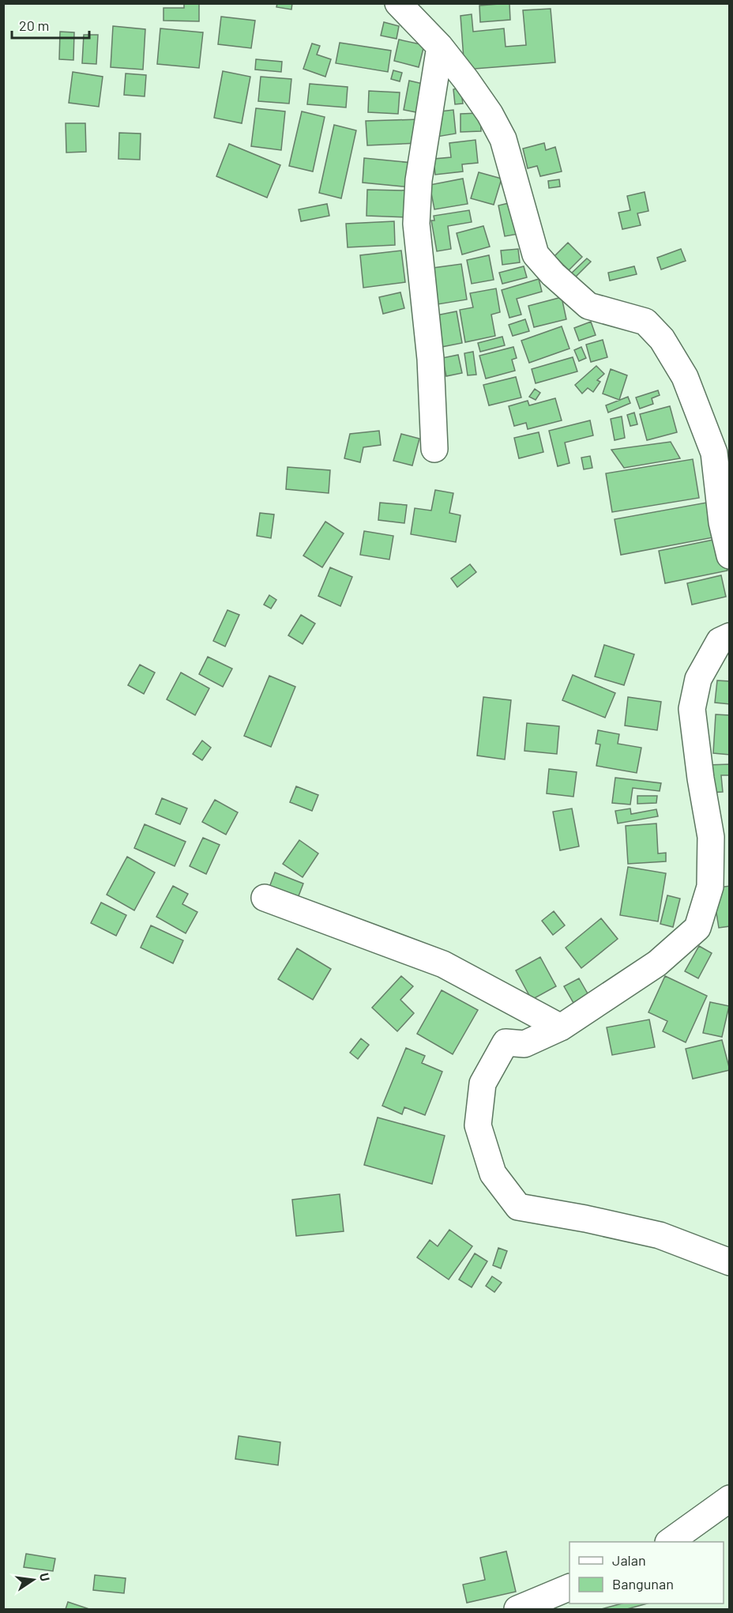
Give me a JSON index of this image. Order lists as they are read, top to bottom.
{
  "legend": ["Jalan", "Bangunan"],
  "scale_bar": "20 m",
  "north": "right"
}
